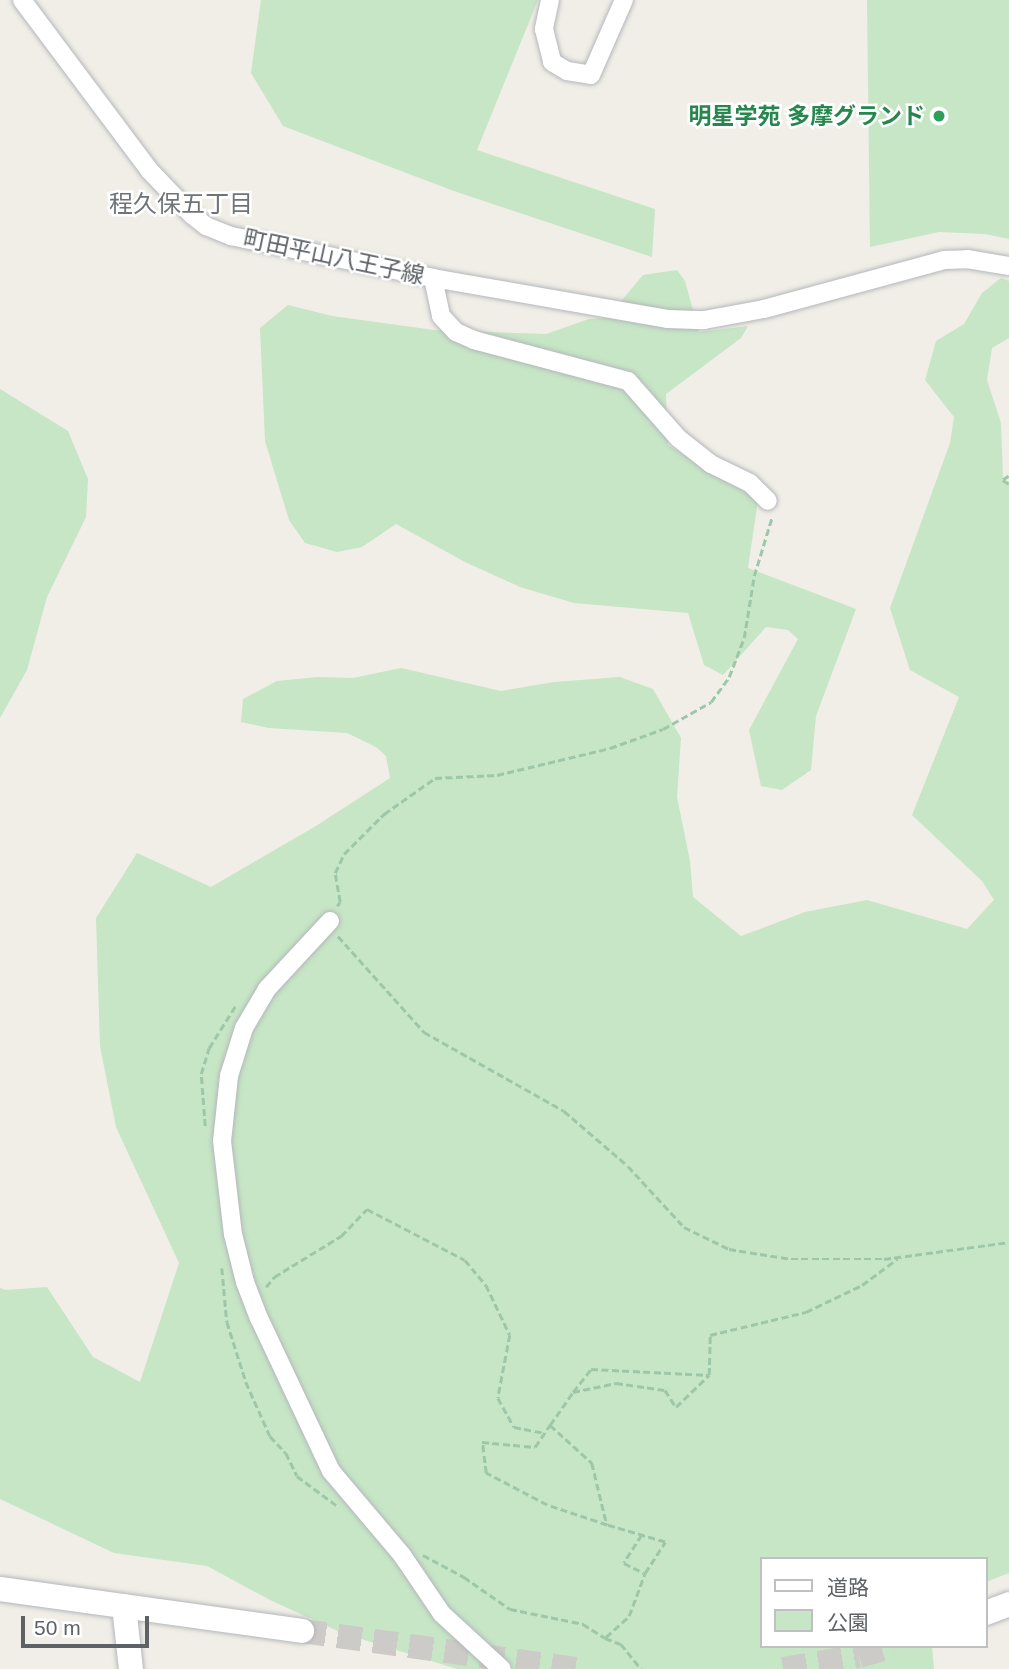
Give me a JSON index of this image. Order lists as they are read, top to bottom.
{
  "streets": {
    "street": ["町田平山八王子線"]
  },
  "districts": ["程久保五丁目"],
  "places": ["明星学苑 多摩グランド"],
  "legend": ["道路", "公園"],
  "scale_bar": "50 m"
}
